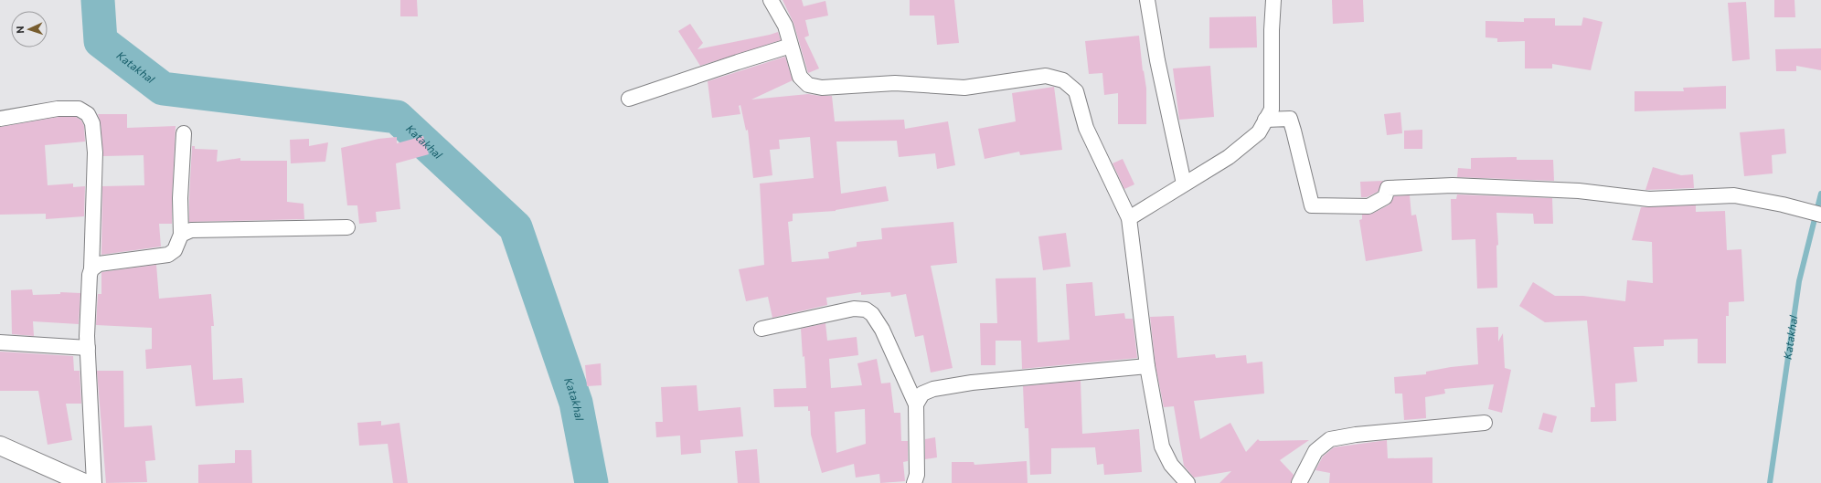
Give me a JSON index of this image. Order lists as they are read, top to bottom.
{
  "water": ["Katakhal"],
  "north": "left"
}
